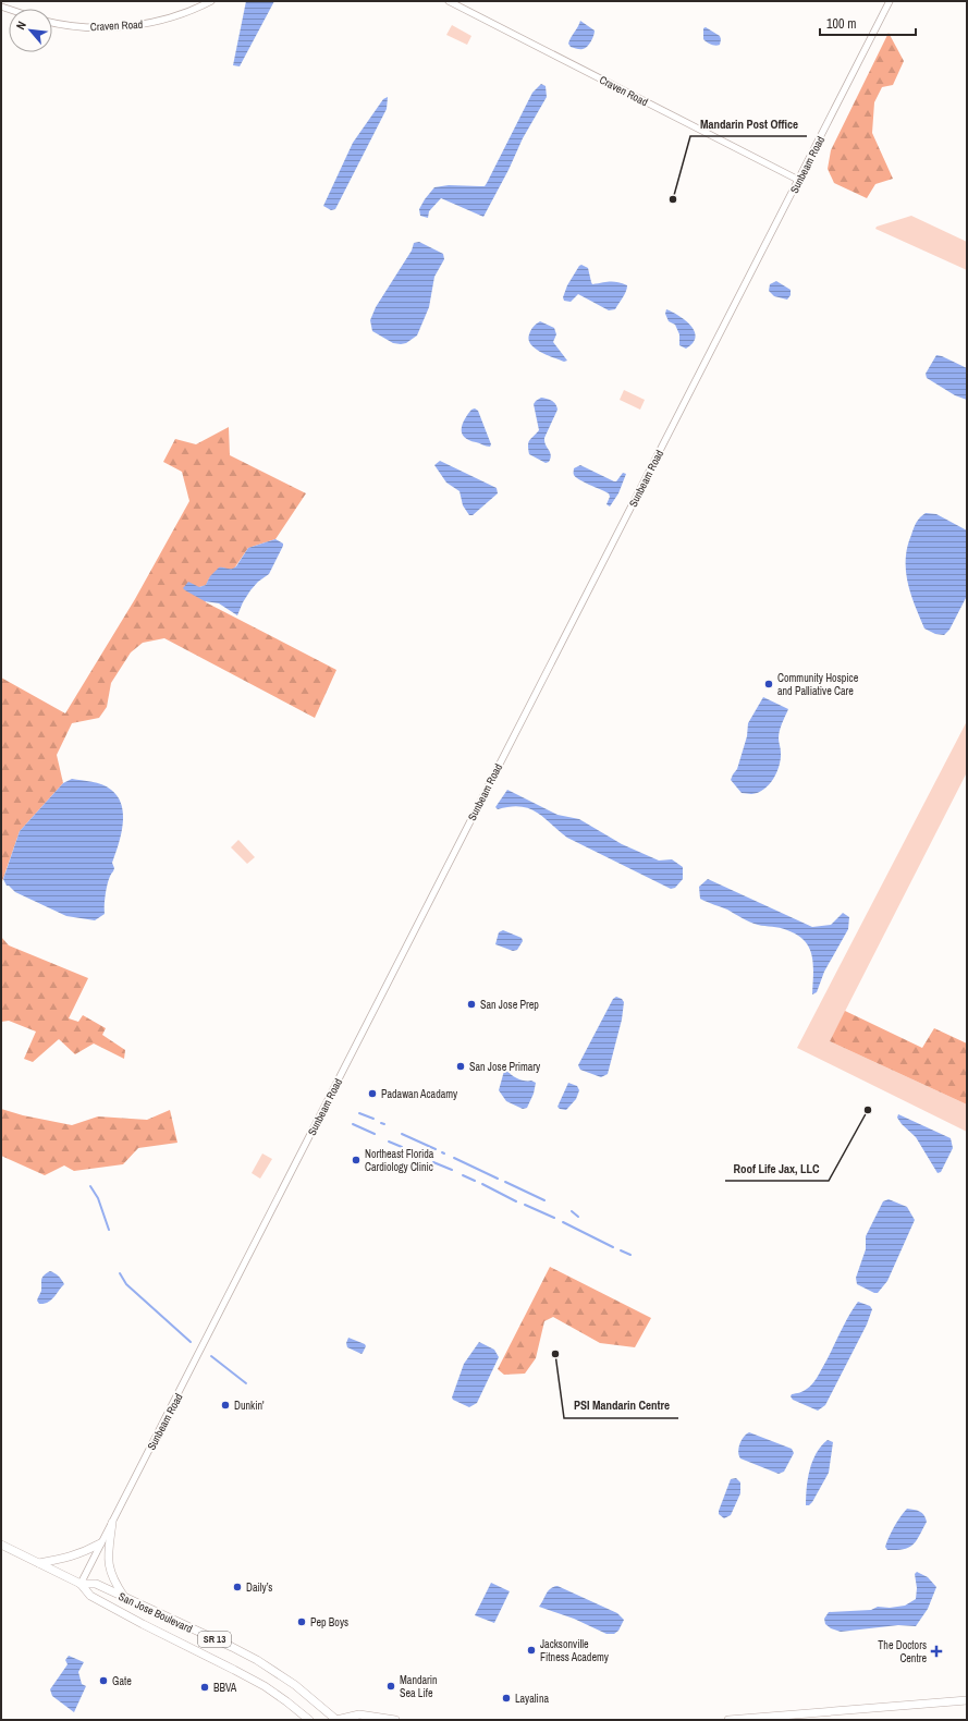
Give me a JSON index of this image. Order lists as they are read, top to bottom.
{
  "streets": {
    "main road": ["San Jose Boulevard", "SR 13"],
    "street": ["Craven Road", "Sunbeam Road"]
  },
  "crossings": [
    ["Craven Road", "Sunbeam Road"],
    ["Sunbeam Road", "San Jose Boulevard"]
  ],
  "places": {
    "other": [
      "Mandarin Post Office",
      "Community Hospice and Palliative Care",
      "San Jose Prep",
      "San Jose Primary",
      "Padawan Acadamy",
      "Roof Life Jax, LLC",
      "Northeast Florida Cardiology Clinic",
      "PSI Mandarin Centre",
      "Dunkin'",
      "Daily’s",
      "Pep Boys",
      "Jacksonville Fitness Academy",
      "Gate",
      "Mandarin Sea Life",
      "BBVA",
      "Layalina"
    ],
    "health": ["The Doctors Centre"]
  },
  "scale_bar": "100 m",
  "north": "top left"
}
